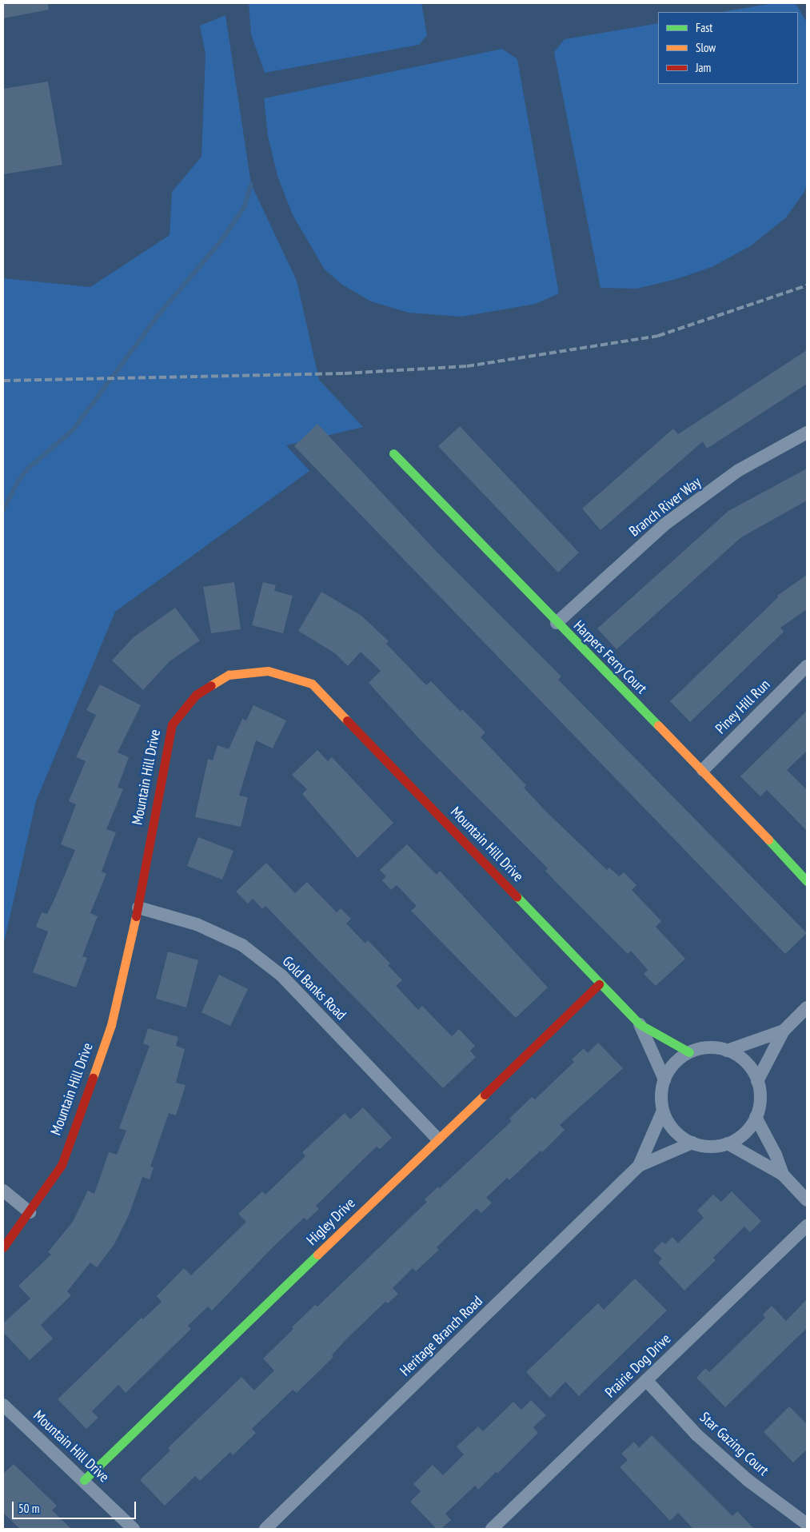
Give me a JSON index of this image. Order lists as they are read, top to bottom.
{
  "streets": {
    "street": [
      "Branch River Way",
      "Harpers Ferry Court",
      "Piney Hill Run",
      "Mountain Hill Drive",
      "Gold Banks Road",
      "Higley Drive",
      "Heritage Branch Road",
      "Prairie Dog Drive",
      "Star Gazing Court"
    ]
  },
  "crossings": [
    ["Branch River Way", "Harpers Ferry Court"],
    ["Harpers Ferry Court", "Piney Hill Run"],
    ["Mountain Hill Drive", "Gold Banks Road"],
    ["Mountain Hill Drive", "Higley Drive"],
    ["Mountain Hill Drive", "Heritage Branch Road"],
    ["Gold Banks Road", "Higley Drive"],
    ["Prairie Dog Drive", "Star Gazing Court"]
  ],
  "legend": ["Fast", "Slow", "Jam"],
  "scale_bar": "50 m"
}
